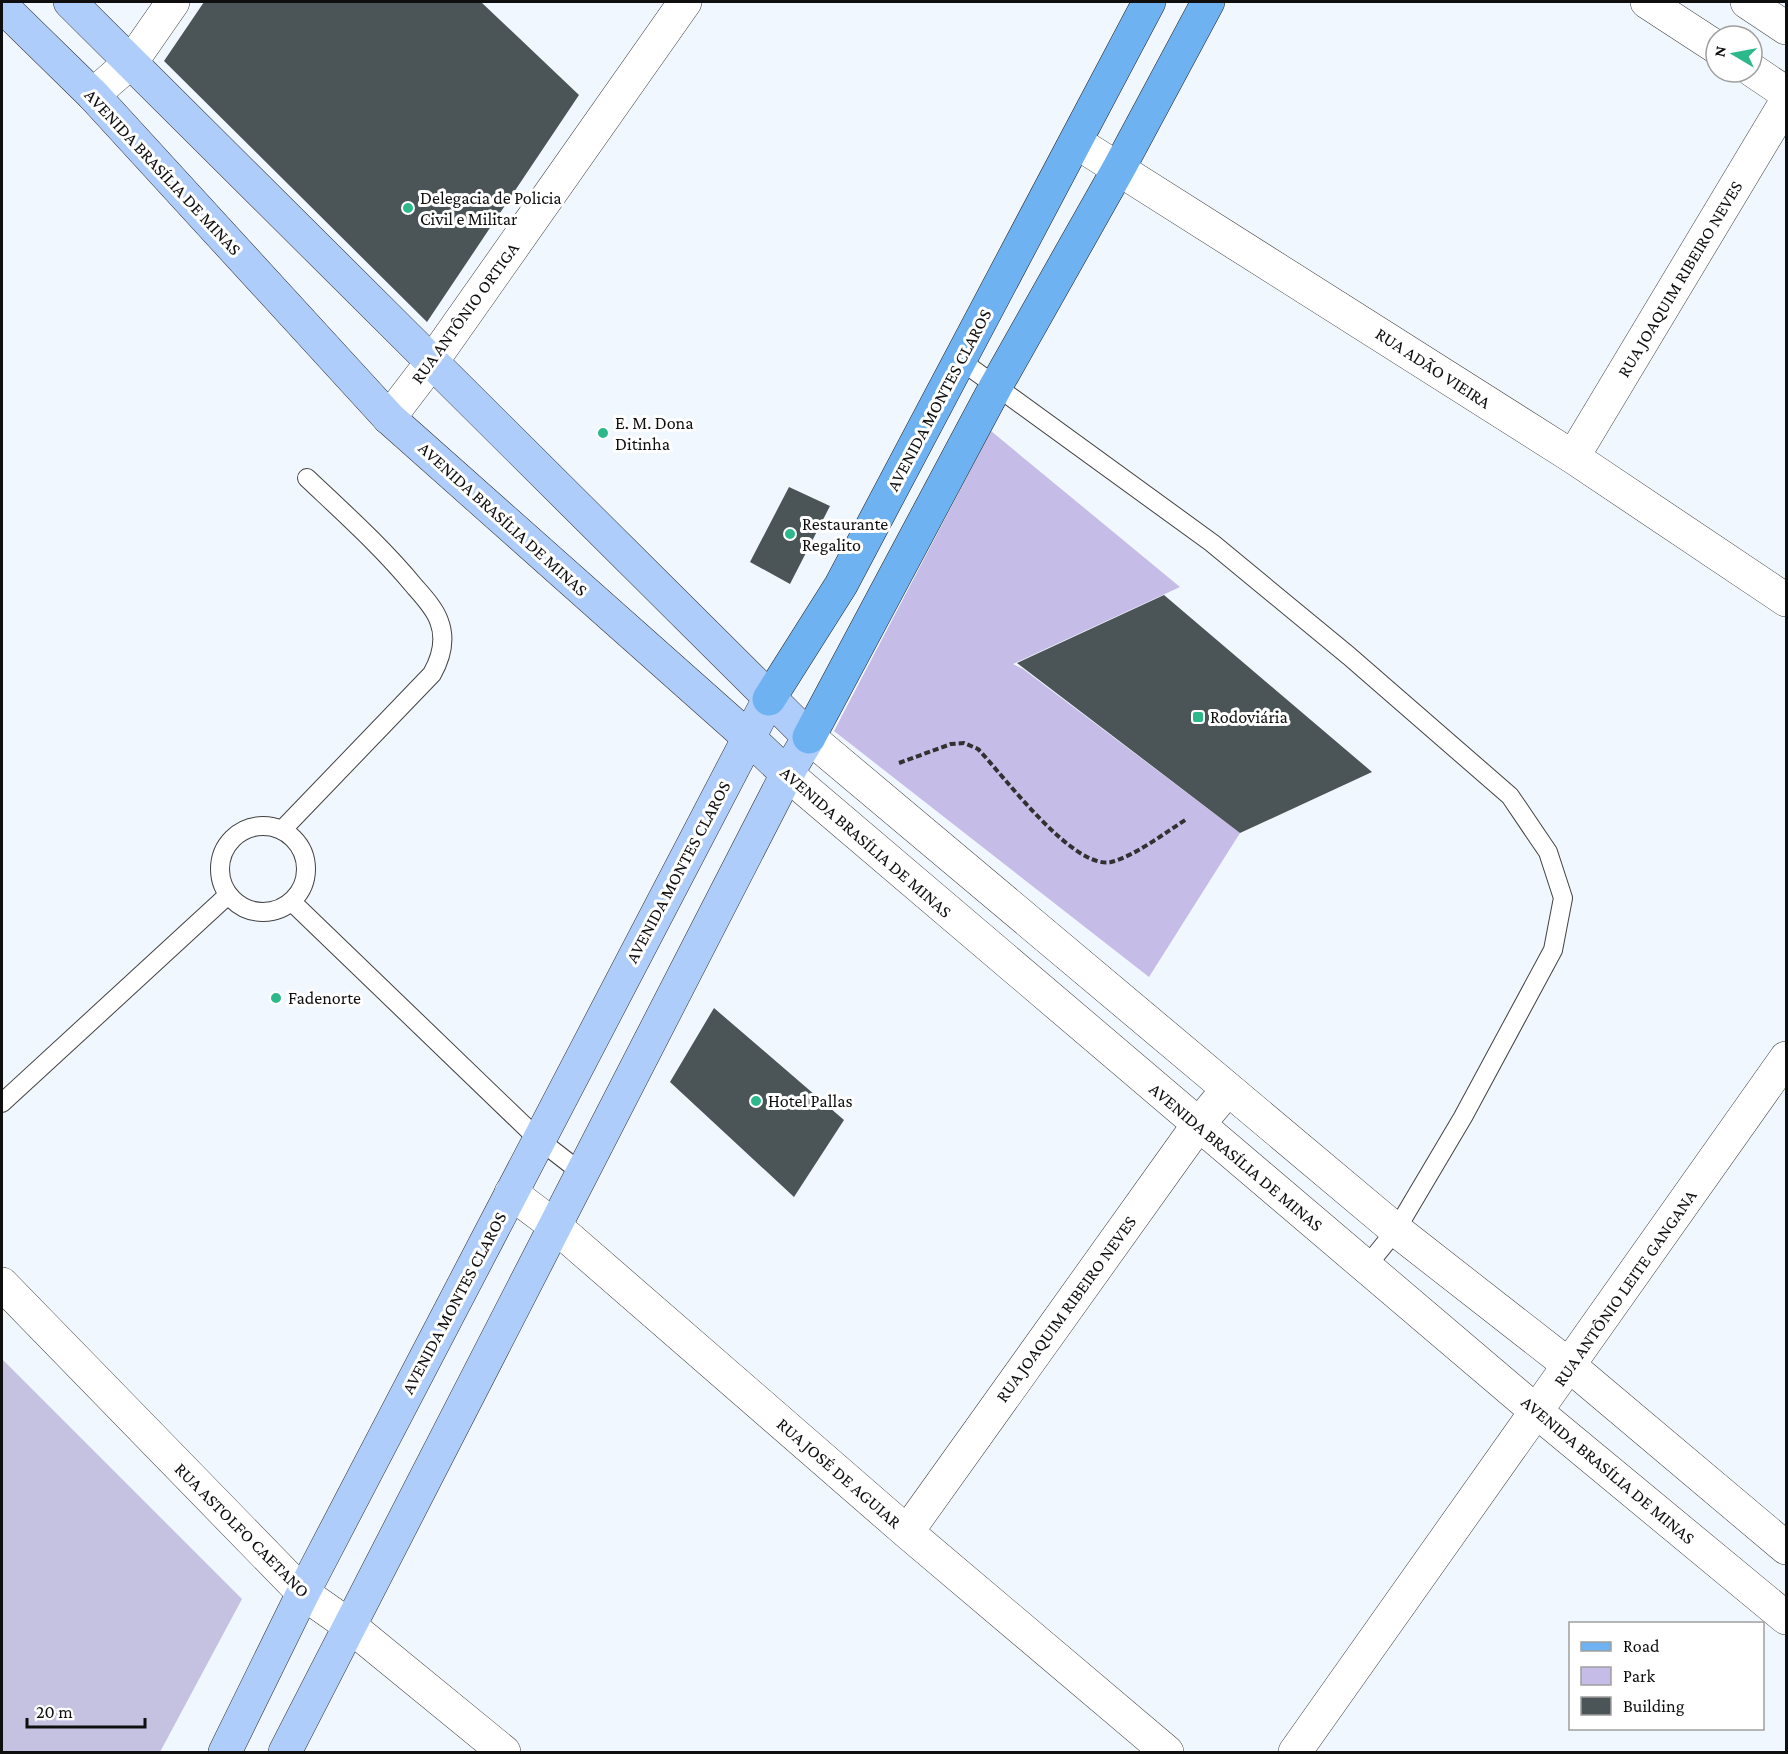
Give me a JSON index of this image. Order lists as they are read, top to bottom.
{
  "streets": {
    "main road": ["AVENIDA BRASÍLIA DE MINAS", "AVENIDA MONTES CLAROS"],
    "street": [
      "RUA JOAQUIM RIBEIRO NEVES",
      "RUA ANTÔNIO ORTIGA",
      "RUA ADÃO VIEIRA",
      "RUA ANTÔNIO LEITE GANGANA",
      "RUA JOSÉ DE AGUIAR",
      "RUA ASTOLFO CAETANO"
    ]
  },
  "crossings": [
    ["AVENIDA BRASÍLIA DE MINAS", "RUA JOAQUIM RIBEIRO NEVES"],
    ["AVENIDA BRASÍLIA DE MINAS", "RUA ANTÔNIO ORTIGA"],
    ["AVENIDA BRASÍLIA DE MINAS", "AVENIDA MONTES CLAROS"],
    ["AVENIDA BRASÍLIA DE MINAS", "RUA ANTÔNIO LEITE GANGANA"],
    ["RUA JOAQUIM RIBEIRO NEVES", "RUA ADÃO VIEIRA"],
    ["RUA JOAQUIM RIBEIRO NEVES", "RUA JOSÉ DE AGUIAR"],
    ["RUA ADÃO VIEIRA", "AVENIDA MONTES CLAROS"],
    ["AVENIDA MONTES CLAROS", "RUA JOSÉ DE AGUIAR"],
    ["AVENIDA MONTES CLAROS", "RUA ASTOLFO CAETANO"]
  ],
  "places": {
    "other": [
      "Delegacia de Policia Civil e Militar",
      "E. M. Dona Ditinha",
      "Restaurante Regalito",
      "Fadenorte",
      "Hotel Pallas"
    ],
    "transit": ["Rodoviária"]
  },
  "legend": ["Road", "Park", "Building"],
  "scale_bar": "20 m",
  "north": "left"
}
